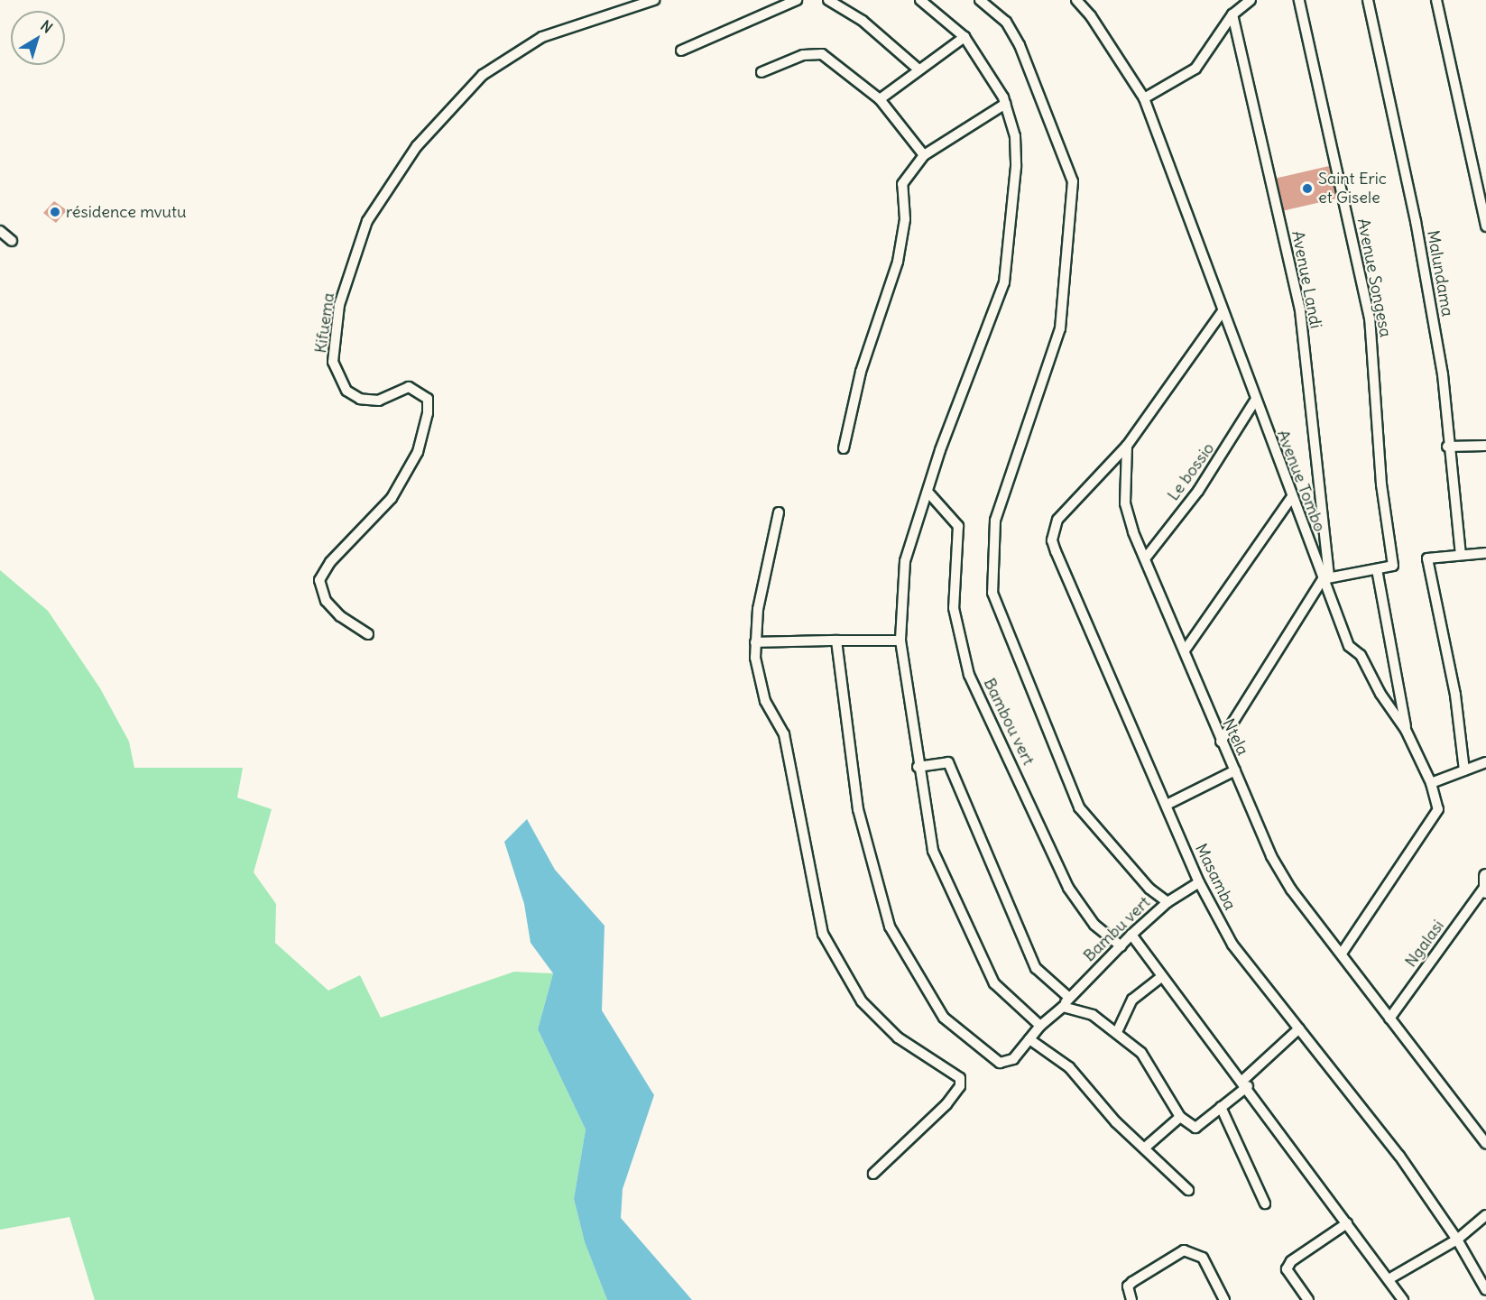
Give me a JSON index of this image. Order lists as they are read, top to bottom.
{
  "streets": {
    "street": [
      "Malundama",
      "Avenue Songesa",
      "Avenue Landi",
      "Kifuema",
      "Le bossio",
      "Avenue Tombo",
      "Bambou vert",
      "Ntela",
      "Masamba",
      "Bambu vert",
      "Ngalasi"
    ]
  },
  "crossings": [
    ["Avenue Landi", "Avenue Tombo"],
    ["Le bossio", "Avenue Tombo"],
    ["Le bossio", "Ntela"],
    ["Avenue Tombo", "Ntela"],
    ["Bambou vert", "Bambu vert"],
    ["Ntela", "Masamba"],
    ["Ntela", "Ngalasi"],
    ["Masamba", "Bambu vert"]
  ],
  "places": ["Saint Eric et Gisele", "résidence mvutu"],
  "north": "top right"
}
